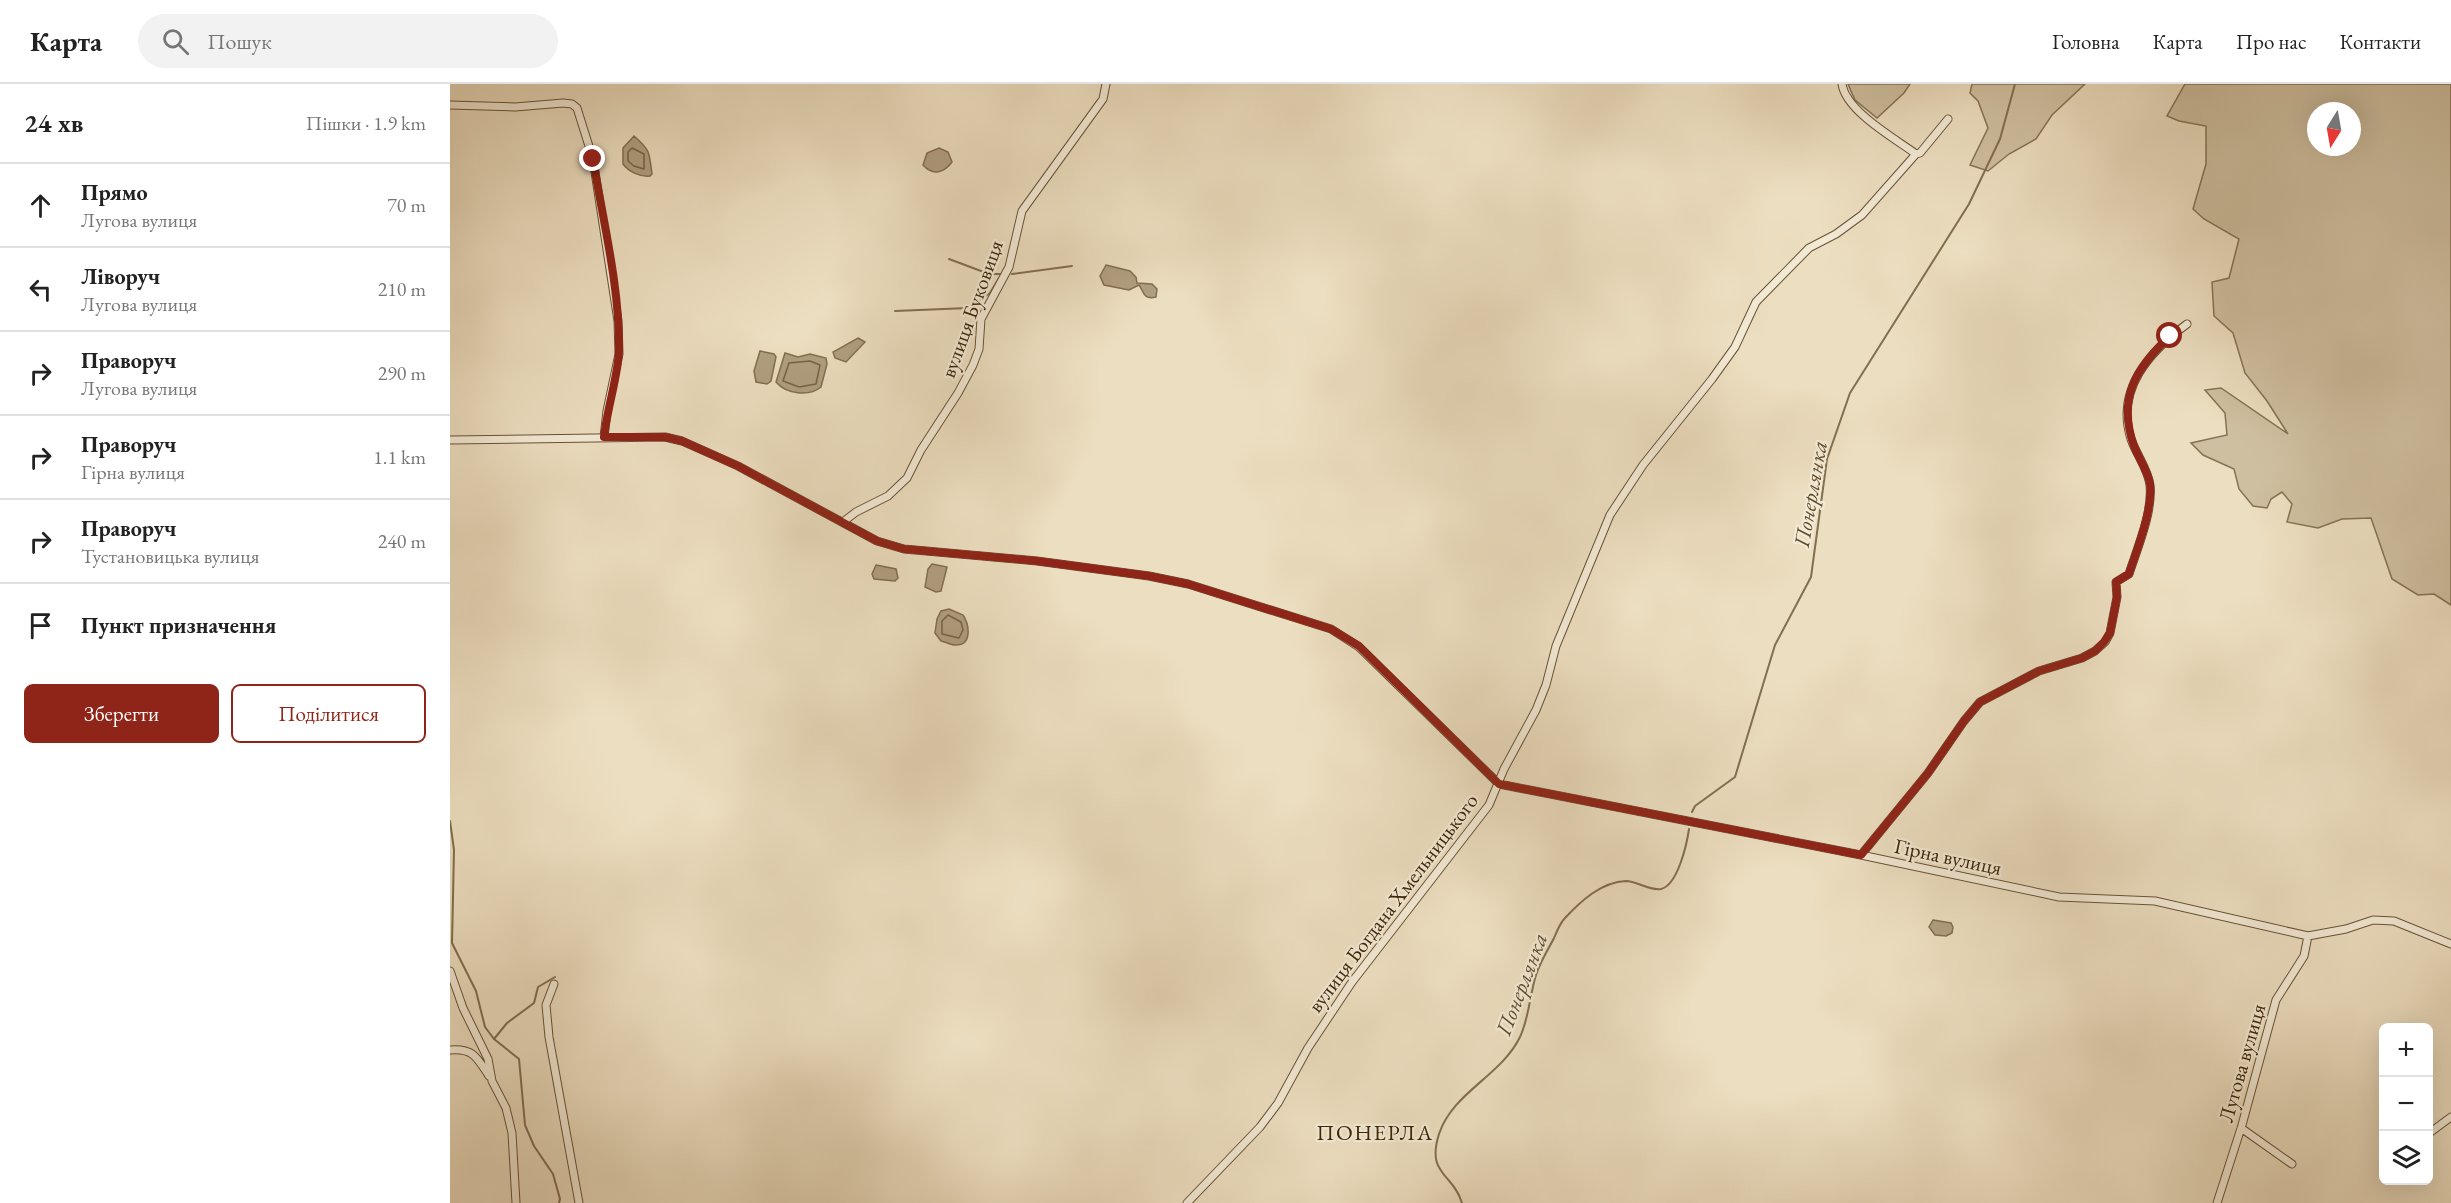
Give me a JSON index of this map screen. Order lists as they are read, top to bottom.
{
  "streets": {
    "street": [
      "вулиця Буковиця",
      "Гірна вулиця",
      "вулиця Богдана Хмельницького",
      "Лугова вулиця"
    ]
  },
  "crossings": [
    ["Гірна вулиця", "вулиця Богдана Хмельницького"],
    ["Гірна вулиця", "Лугова вулиця"]
  ],
  "districts": ["ПОНЕРЛА"],
  "water": ["Понерлянка"],
  "north": "bottom",
  "page": {
    "header": "Карта",
    "search": "Пошук",
    "nav": [
      "Головна",
      "Карта",
      "Про нас",
      "Контакти"
    ],
    "heading": ["24 хв", "Пішки · 1.9 km"],
    "list": [
      ["Прямо", "Лугова вулиця", "70 m"],
      ["Ліворуч", "Лугова вулиця", "210 m"],
      ["Праворуч", "Лугова вулиця", "290 m"],
      ["Праворуч", "Гірна вулиця", "1.1 km"],
      ["Праворуч", "Тустановицька вулиця", "240 m"],
      "Пункт призначення"
    ],
    "buttons": ["Зберегти", "Поділитися"],
    "map_buttons": ["+", "−"]
  }
}
